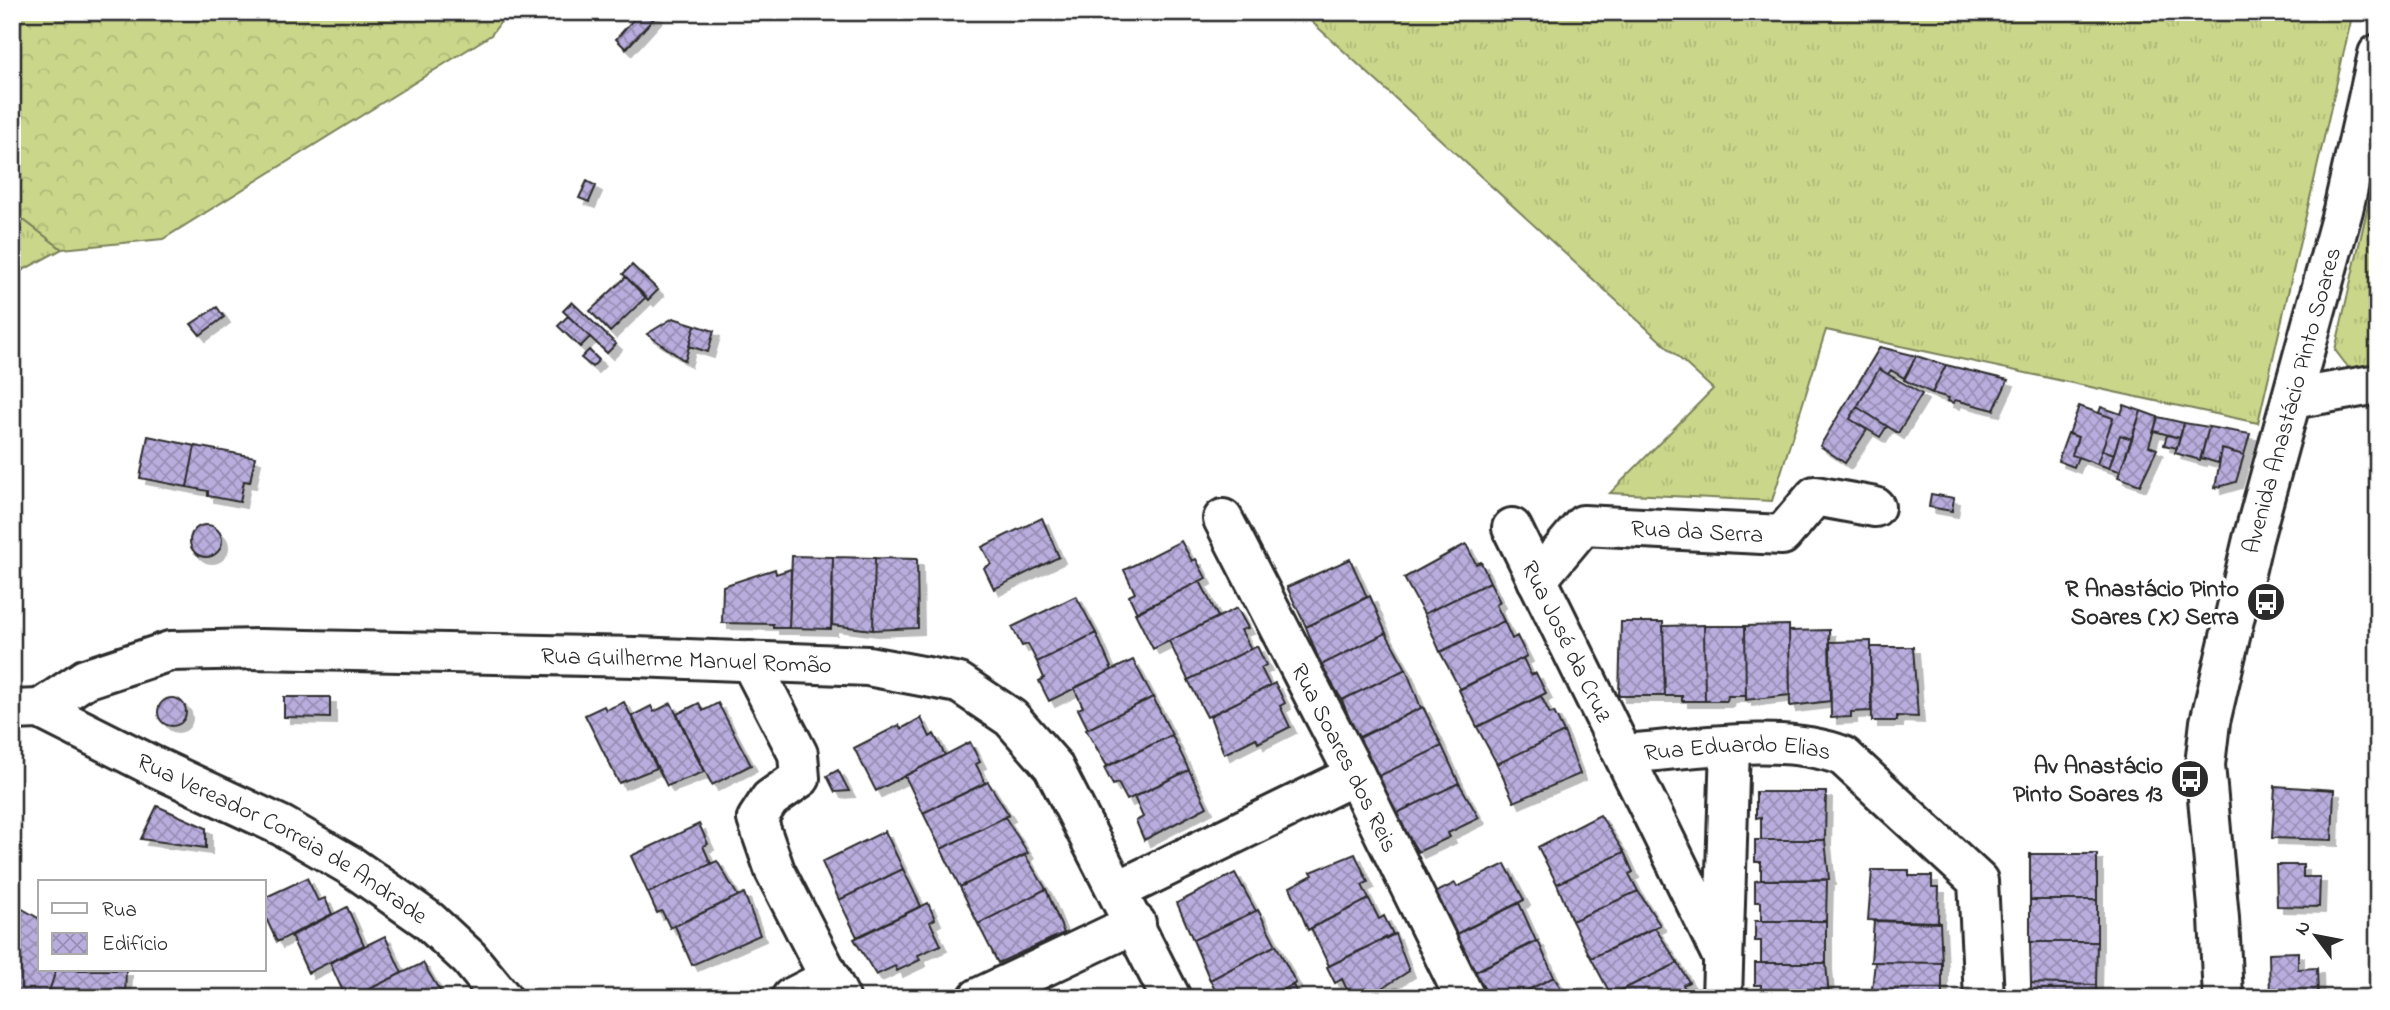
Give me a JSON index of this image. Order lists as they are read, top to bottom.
{
  "streets": {
    "street": [
      "Avenida Anastácio Pinto Soares",
      "Rua da Serra",
      "Rua José da Cruz",
      "Rua Guilherme Manuel Romão",
      "Rua Eduardo Elias",
      "Rua Soares dos Reis",
      "Rua Vereador Correia de Andrade"
    ]
  },
  "crossings": [
    ["Rua da Serra", "Rua José da Cruz"],
    ["Rua José da Cruz", "Rua Eduardo Elias"],
    ["Rua Guilherme Manuel Romão", "Rua Vereador Correia de Andrade"]
  ],
  "places": {
    "bus stop": ["R Anastácio Pinto Soares (X) Serra", "Av Anastácio Pinto Soares 13"]
  },
  "legend": ["Rua", "Edifício"],
  "north": "top left"
}
